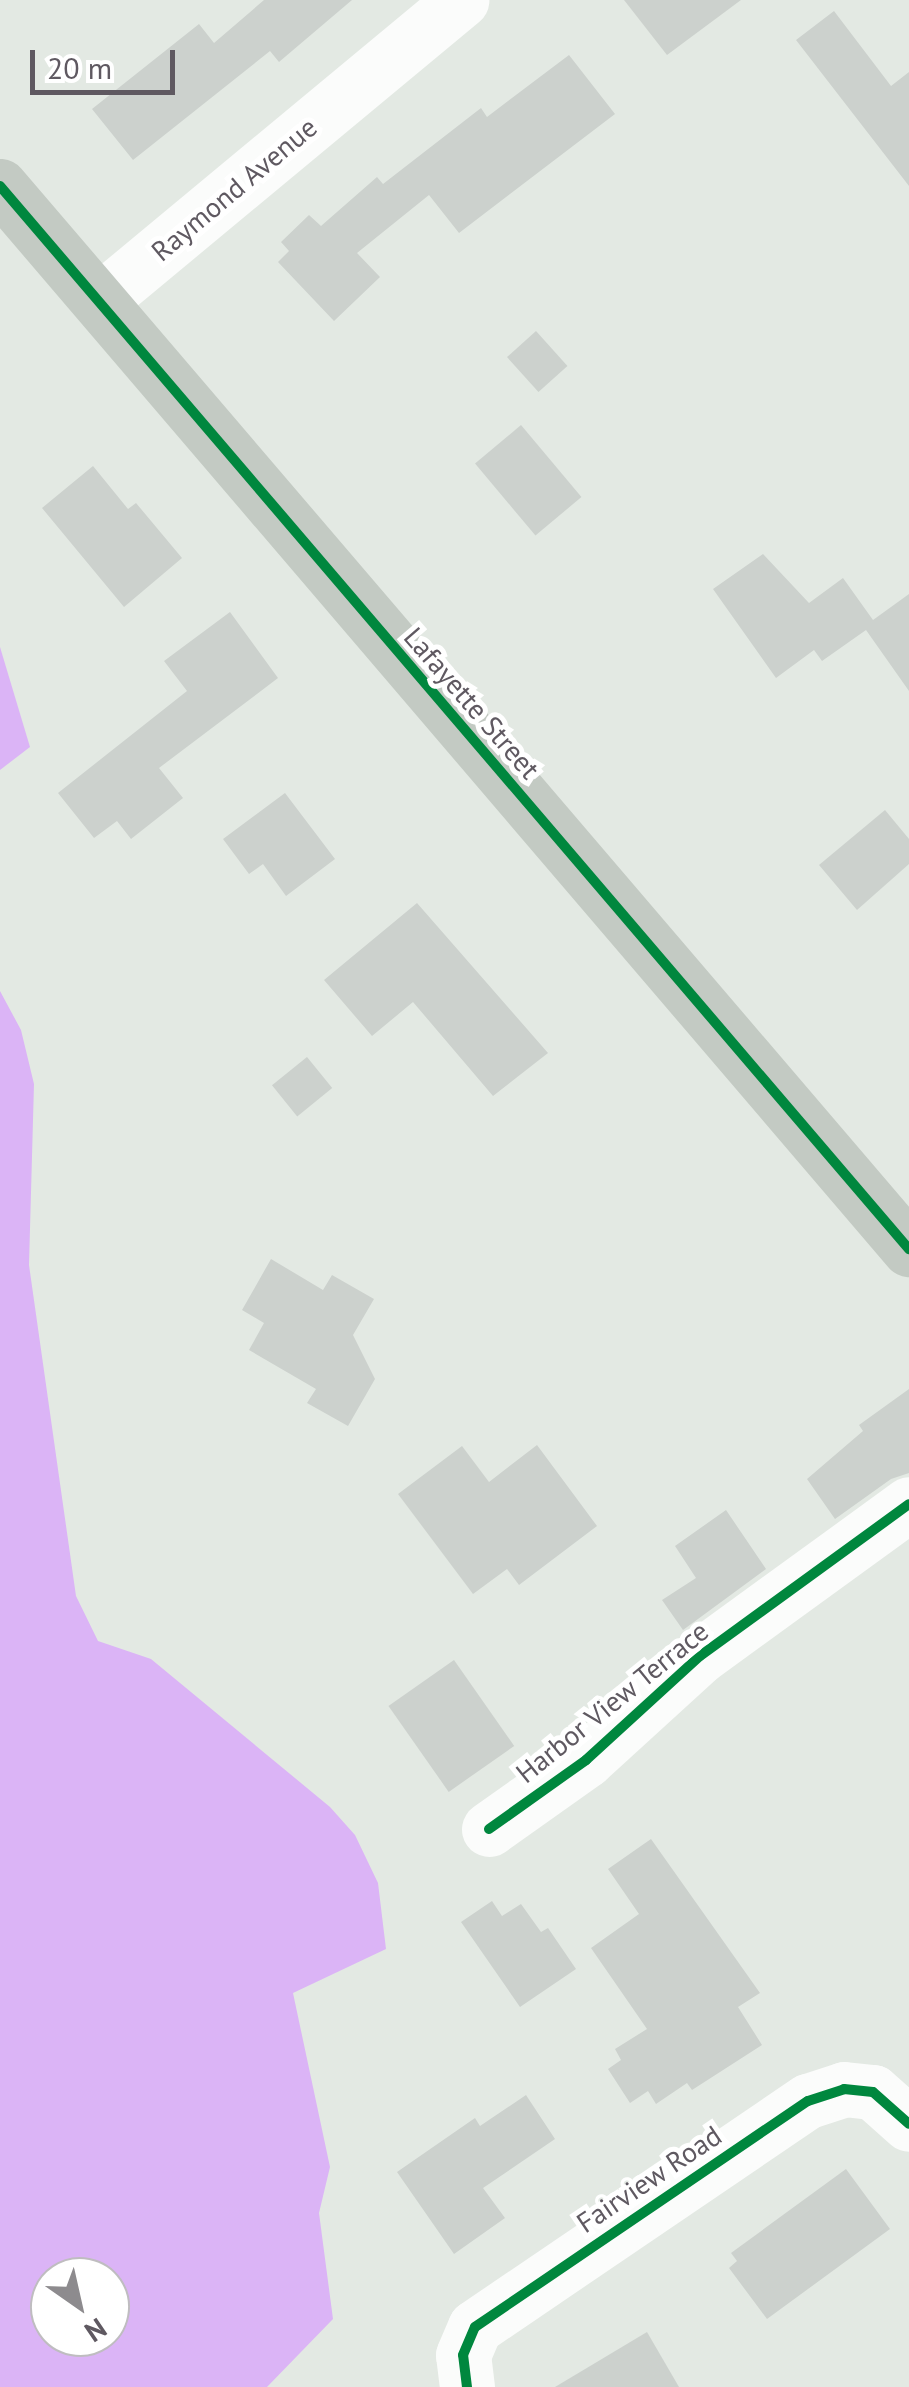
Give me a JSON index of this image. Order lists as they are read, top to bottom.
{
  "streets": {
    "main road": ["Lafayette Street"],
    "street": ["Raymond Avenue", "Harbor View Terrace", "Fairview Road"]
  },
  "crossings": [
    ["Raymond Avenue", "Lafayette Street"]
  ],
  "scale_bar": "20 m",
  "north": "bottom right"
}
